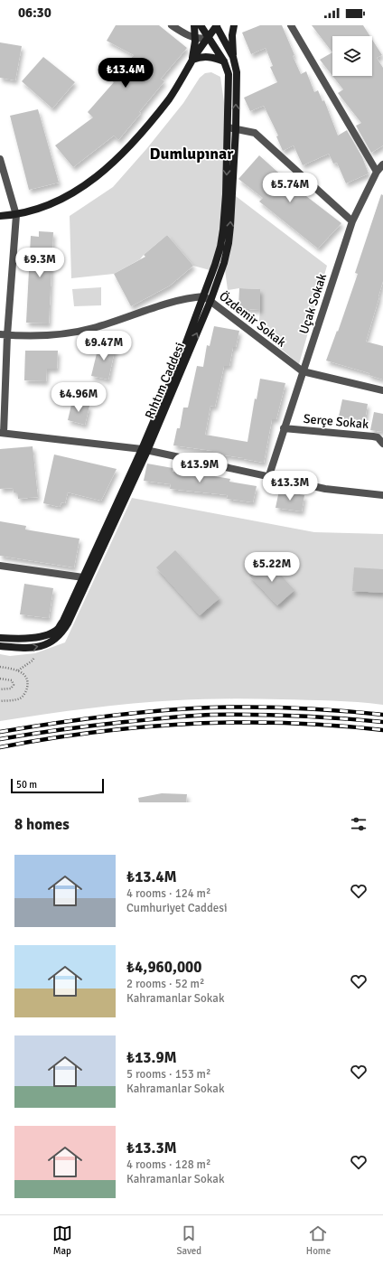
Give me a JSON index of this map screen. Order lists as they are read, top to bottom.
{
  "streets": {
    "main road": ["Rıhtım Caddesi"],
    "street": ["Uçak Sokak", "Özdemir Sokak", "Serçe Sokak"]
  },
  "crossings": [
    ["Uçak Sokak", "Özdemir Sokak"],
    ["Uçak Sokak", "Serçe Sokak"],
    ["Özdemir Sokak", "Rıhtım Caddesi"]
  ],
  "districts": ["Dumlupınar"],
  "scale_bar": "50 m",
  "page": {
    "status": "06:30",
    "price": [
      "₺13.4M",
      "₺5.74M",
      "₺9.3M",
      "₺9.47M",
      "₺4.96M",
      "₺13.9M",
      "₺13.3M",
      "₺5.22M"
    ],
    "scale": "50 m",
    "heading": "8 homes",
    "list": [
      {
        "name": "₺13.4M",
        "note": "4 rooms · 124 m² · Cumhuriyet Caddesi"
      },
      {
        "name": "₺4,960,000",
        "note": "2 rooms · 52 m² · Kahramanlar Sokak"
      },
      {
        "name": "₺13.9M",
        "note": "5 rooms · 153 m² · Kahramanlar Sokak"
      },
      {
        "name": "₺13.3M",
        "note": "4 rooms · 128 m² · Kahramanlar Sokak"
      }
    ],
    "tabs": ["Map", "Saved", "Home"]
  }
}
